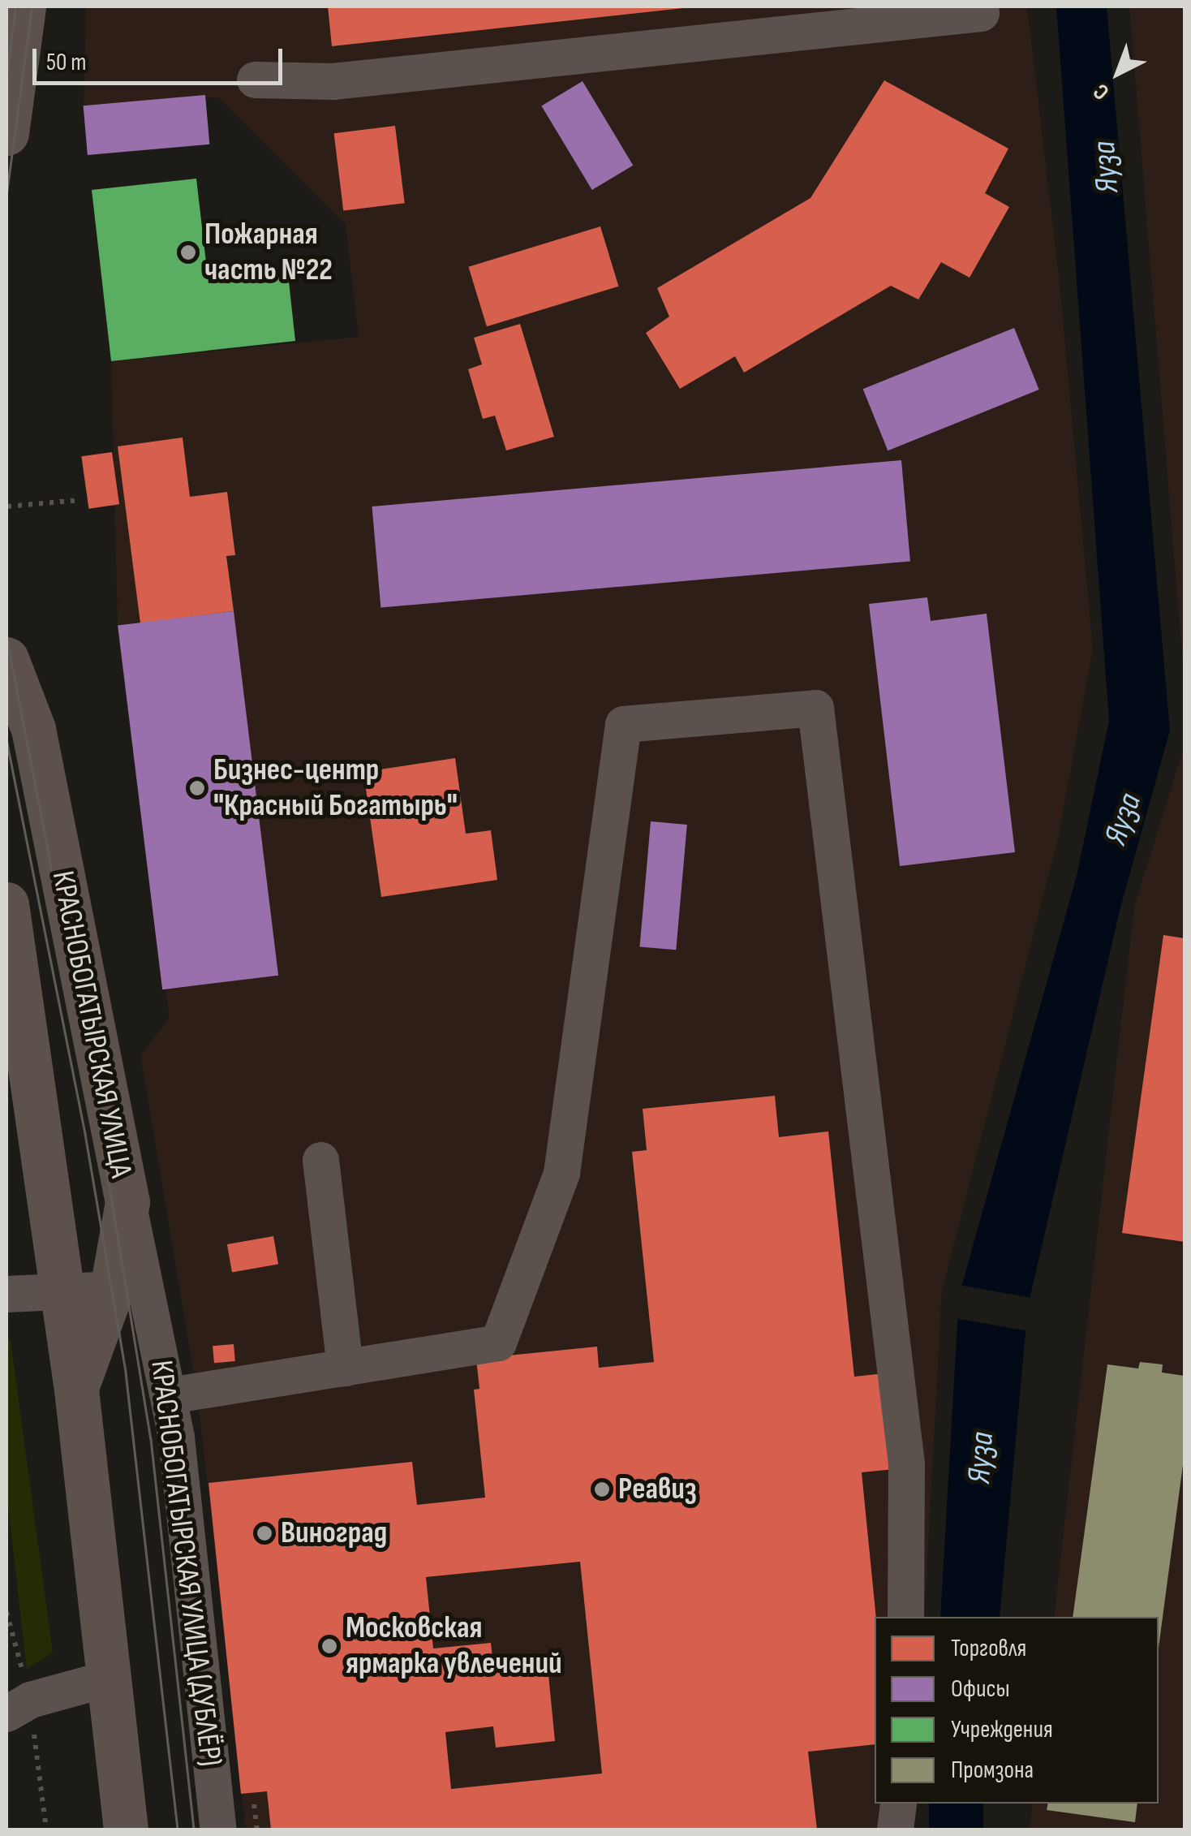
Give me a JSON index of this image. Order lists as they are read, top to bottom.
{
  "streets": {
    "main road": ["КРАСНОБОГАТЫРСКАЯ УЛИЦА"],
    "street": ["КРАСНОБОГАТЫРСКАЯ УЛИЦА (ДУБЛЁР)"]
  },
  "crossings": [
    ["КРАСНОБОГАТЫРСКАЯ УЛИЦА", "КРАСНОБОГАТЫРСКАЯ УЛИЦА (ДУБЛЁР)"]
  ],
  "water": ["Яуза"],
  "places": [
    "Пожарная часть №22",
    "Бизнес-центр \"Красный Богатырь\"",
    "Реавиз",
    "Виноград",
    "Московская ярмарка увлечений"
  ],
  "legend": [
    "Торговля",
    "Офисы",
    "Учреждения",
    "Промзона"
  ],
  "scale_bar": "50 m",
  "north": "bottom left"
}
